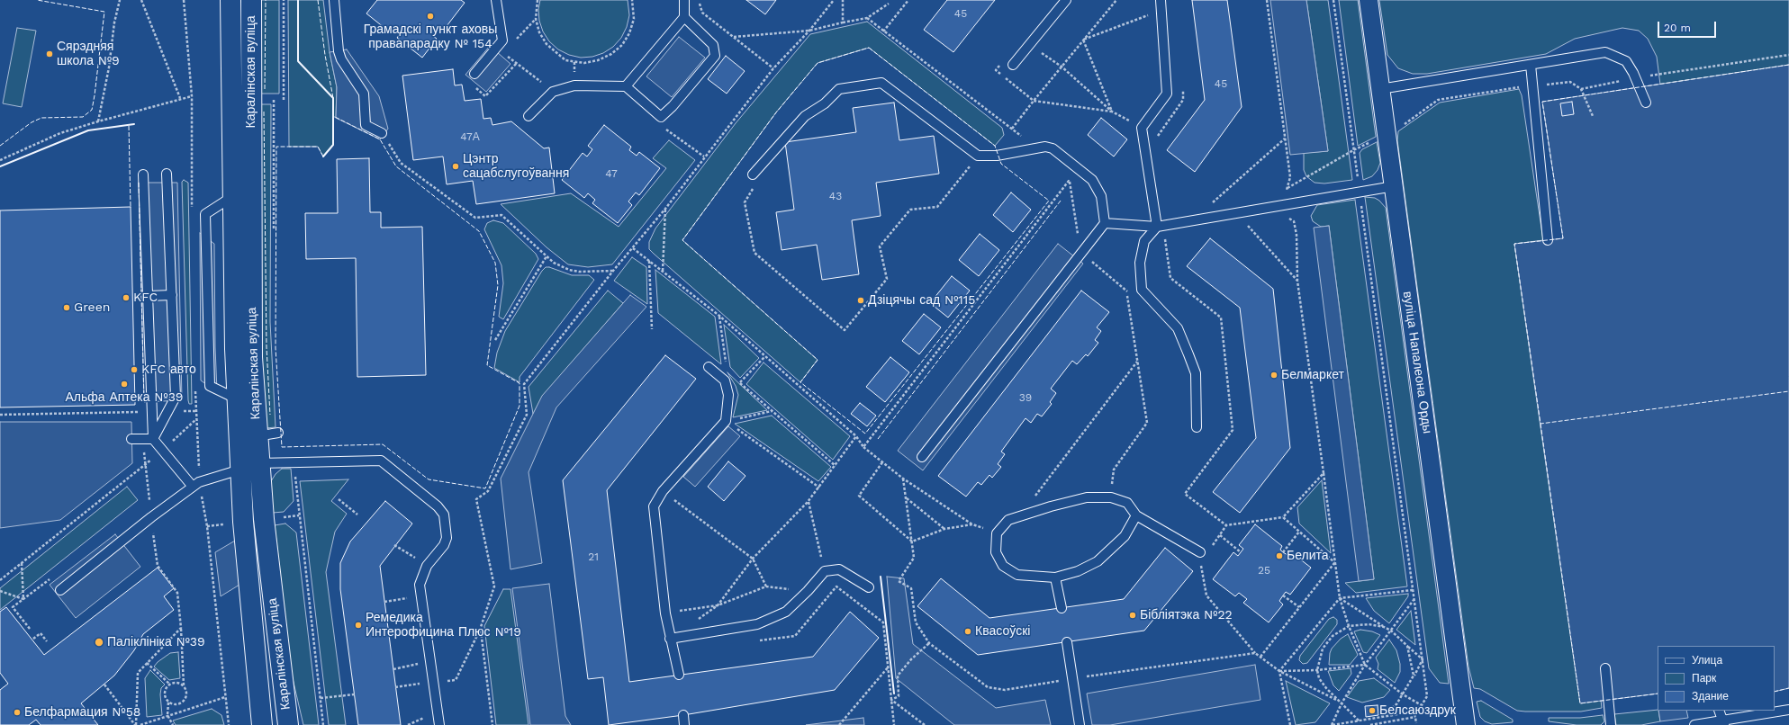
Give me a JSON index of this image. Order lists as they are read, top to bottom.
{
  "streets": {
    "main road": ["Каралінская вуліца"],
    "street": ["вуліца Напалеона Орды"]
  },
  "places": [
    "Грамадскі пункт аховы правапарадку № 154",
    "Сярэдняя школа №9",
    "Цэнтр сацабслугоўвання",
    "KFC",
    "Дзіцячы сад №115",
    "Green",
    "KFC авто",
    "Белмаркет",
    "Альфа Аптека №39",
    "Белита",
    "Бібліятэка №22",
    "Ремедика Интерофицина Плюс №19",
    "Квасоўскі",
    "Паліклініка №39",
    "Белсаюздрук",
    "Белфармация №58"
  ],
  "house_numbers": [
    "45",
    "45",
    "47А",
    "47",
    "43",
    "39",
    "21",
    "25"
  ],
  "legend": ["Улица", "Парк", "Здание"],
  "scale_bar": "20 m"
}
